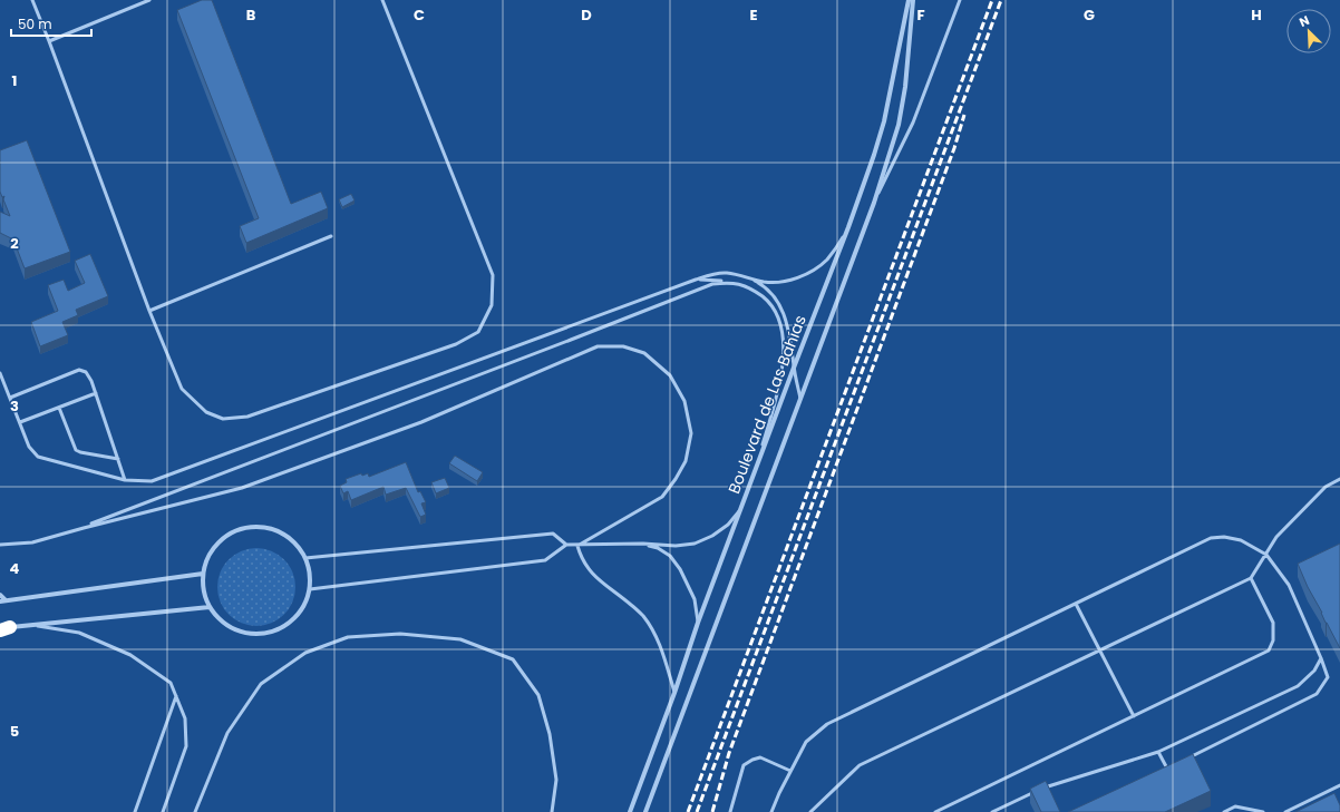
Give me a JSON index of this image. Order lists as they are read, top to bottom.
{
  "streets": {
    "street": ["Boulevard de Las Bahías"]
  },
  "scale_bar": "50 m",
  "north": "top left",
  "grid": {
    "columns": [
      "B",
      "C",
      "D",
      "E",
      "F",
      "G",
      "H"
    ],
    "rows": [
      "1",
      "2",
      "3",
      "4",
      "5"
    ]
  }
}
